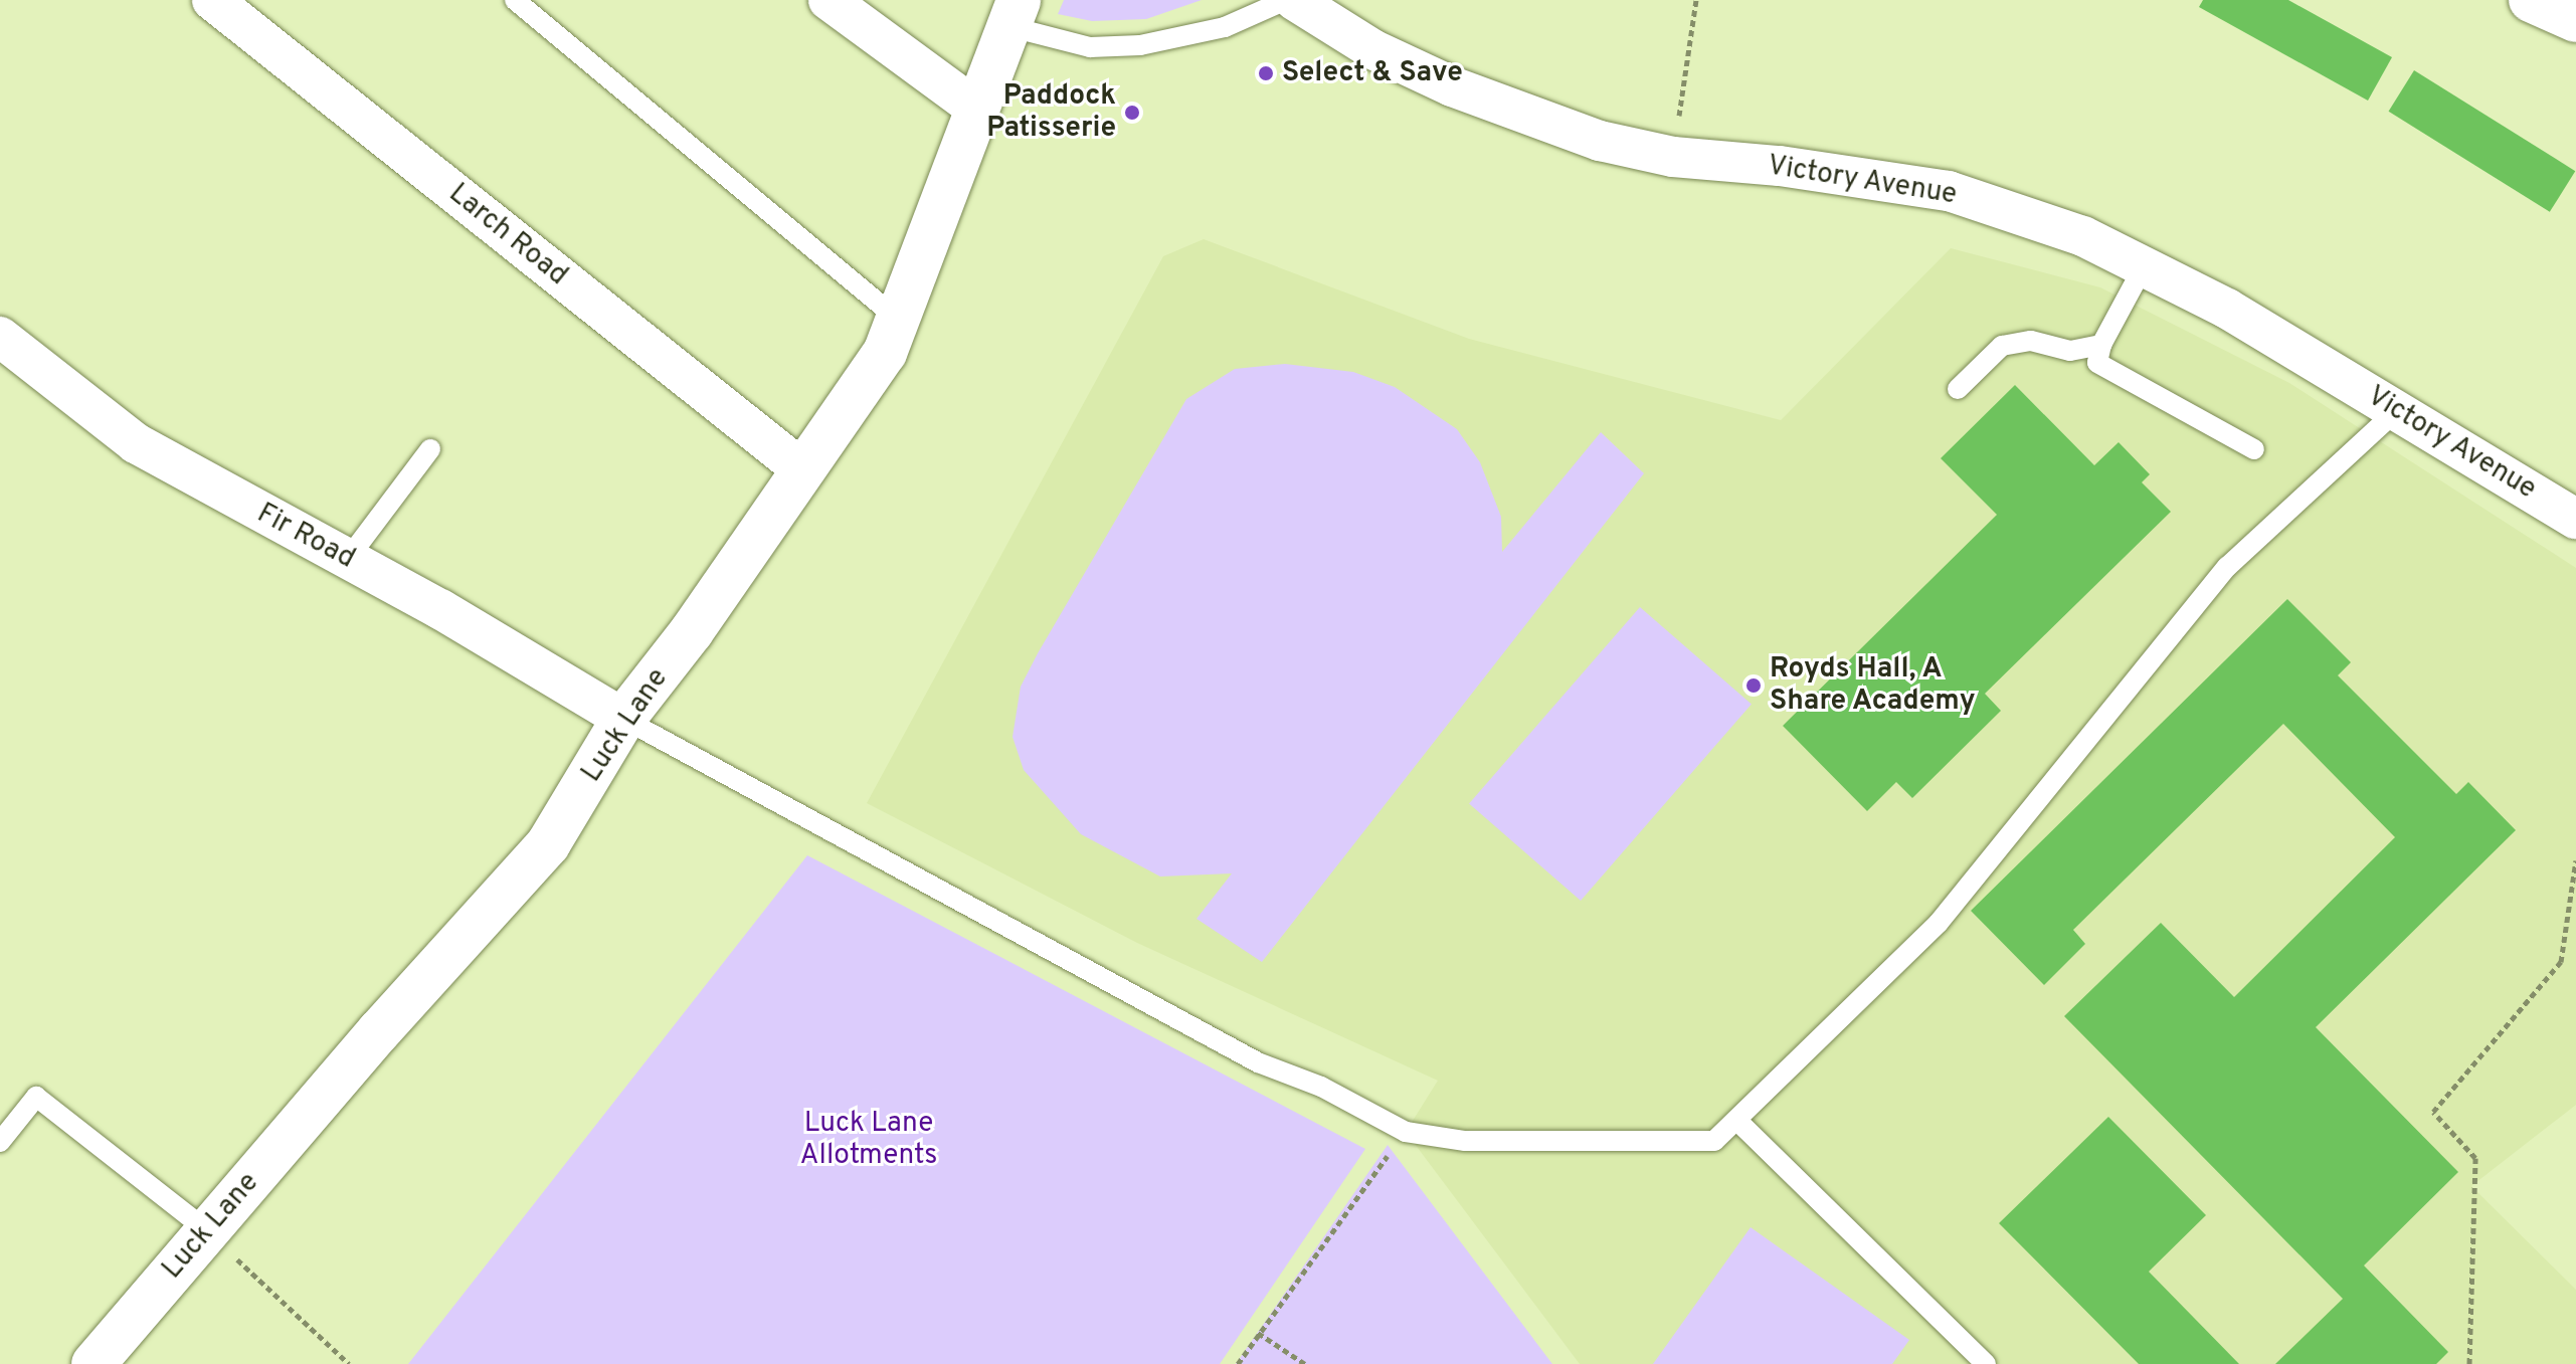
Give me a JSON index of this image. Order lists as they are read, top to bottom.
{
  "streets": {
    "street": [
      "Victory Avenue",
      "Larch Road",
      "Fir Road",
      "Luck Lane"
    ]
  },
  "crossings": [
    ["Larch Road", "Luck Lane"],
    ["Fir Road", "Luck Lane"]
  ],
  "parks": ["Luck Lane Allotments"],
  "places": ["Select & Save", "Paddock Patisserie", "Royds Hall, A Share Academy"]
}
